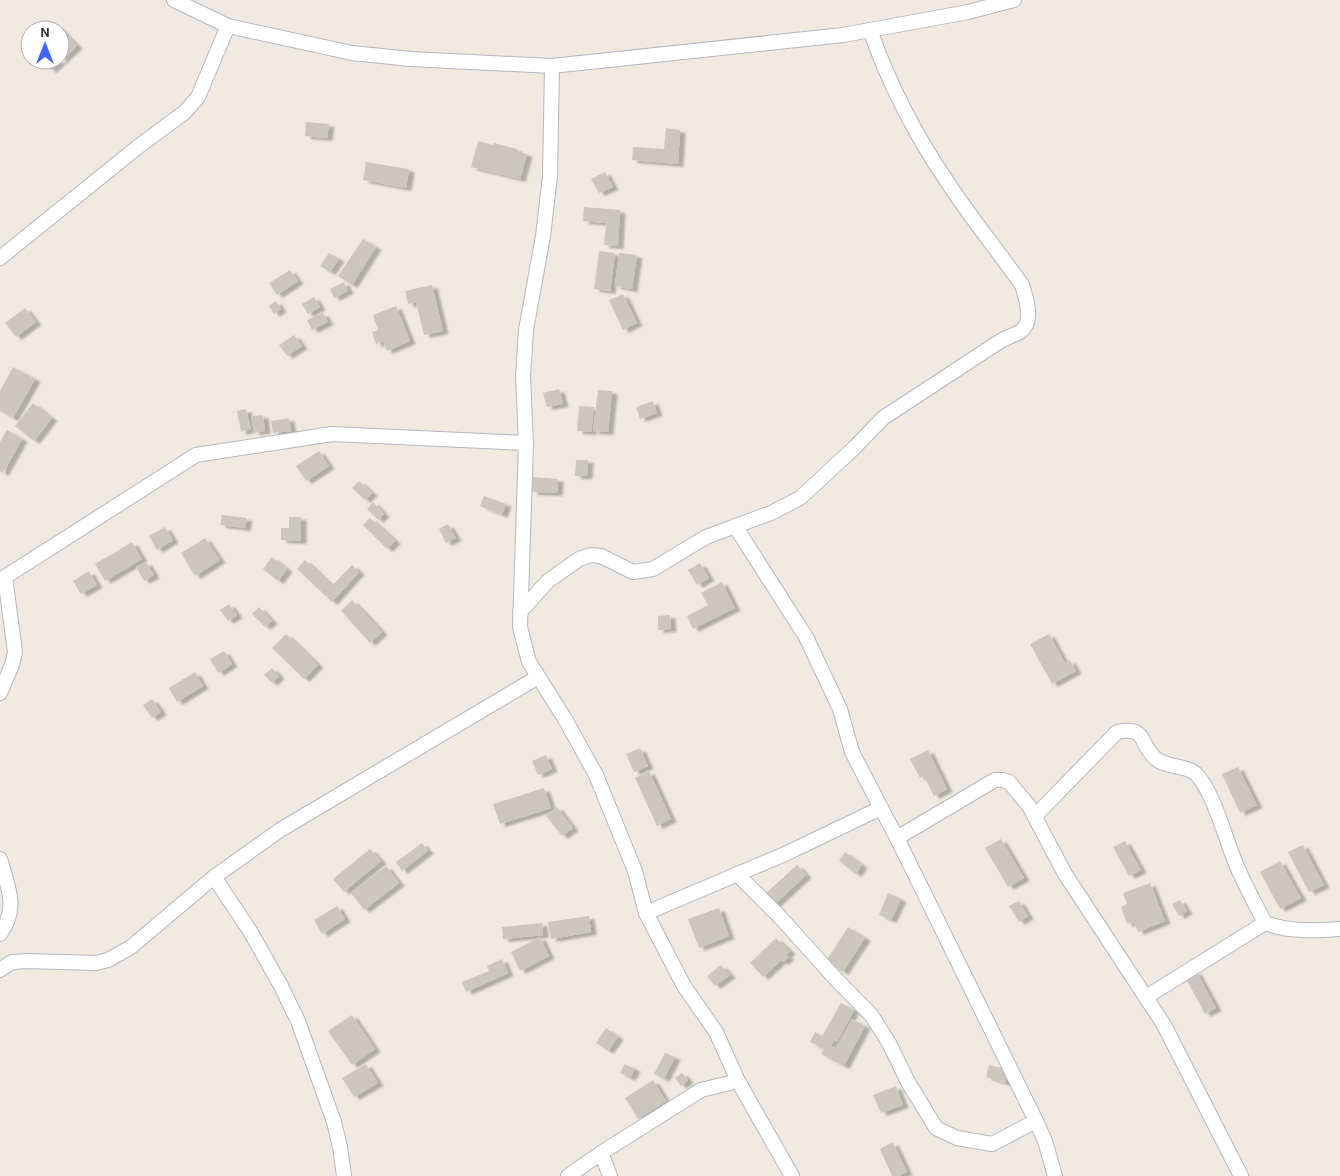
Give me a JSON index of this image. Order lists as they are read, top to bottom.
{
  "north": "top"
}
